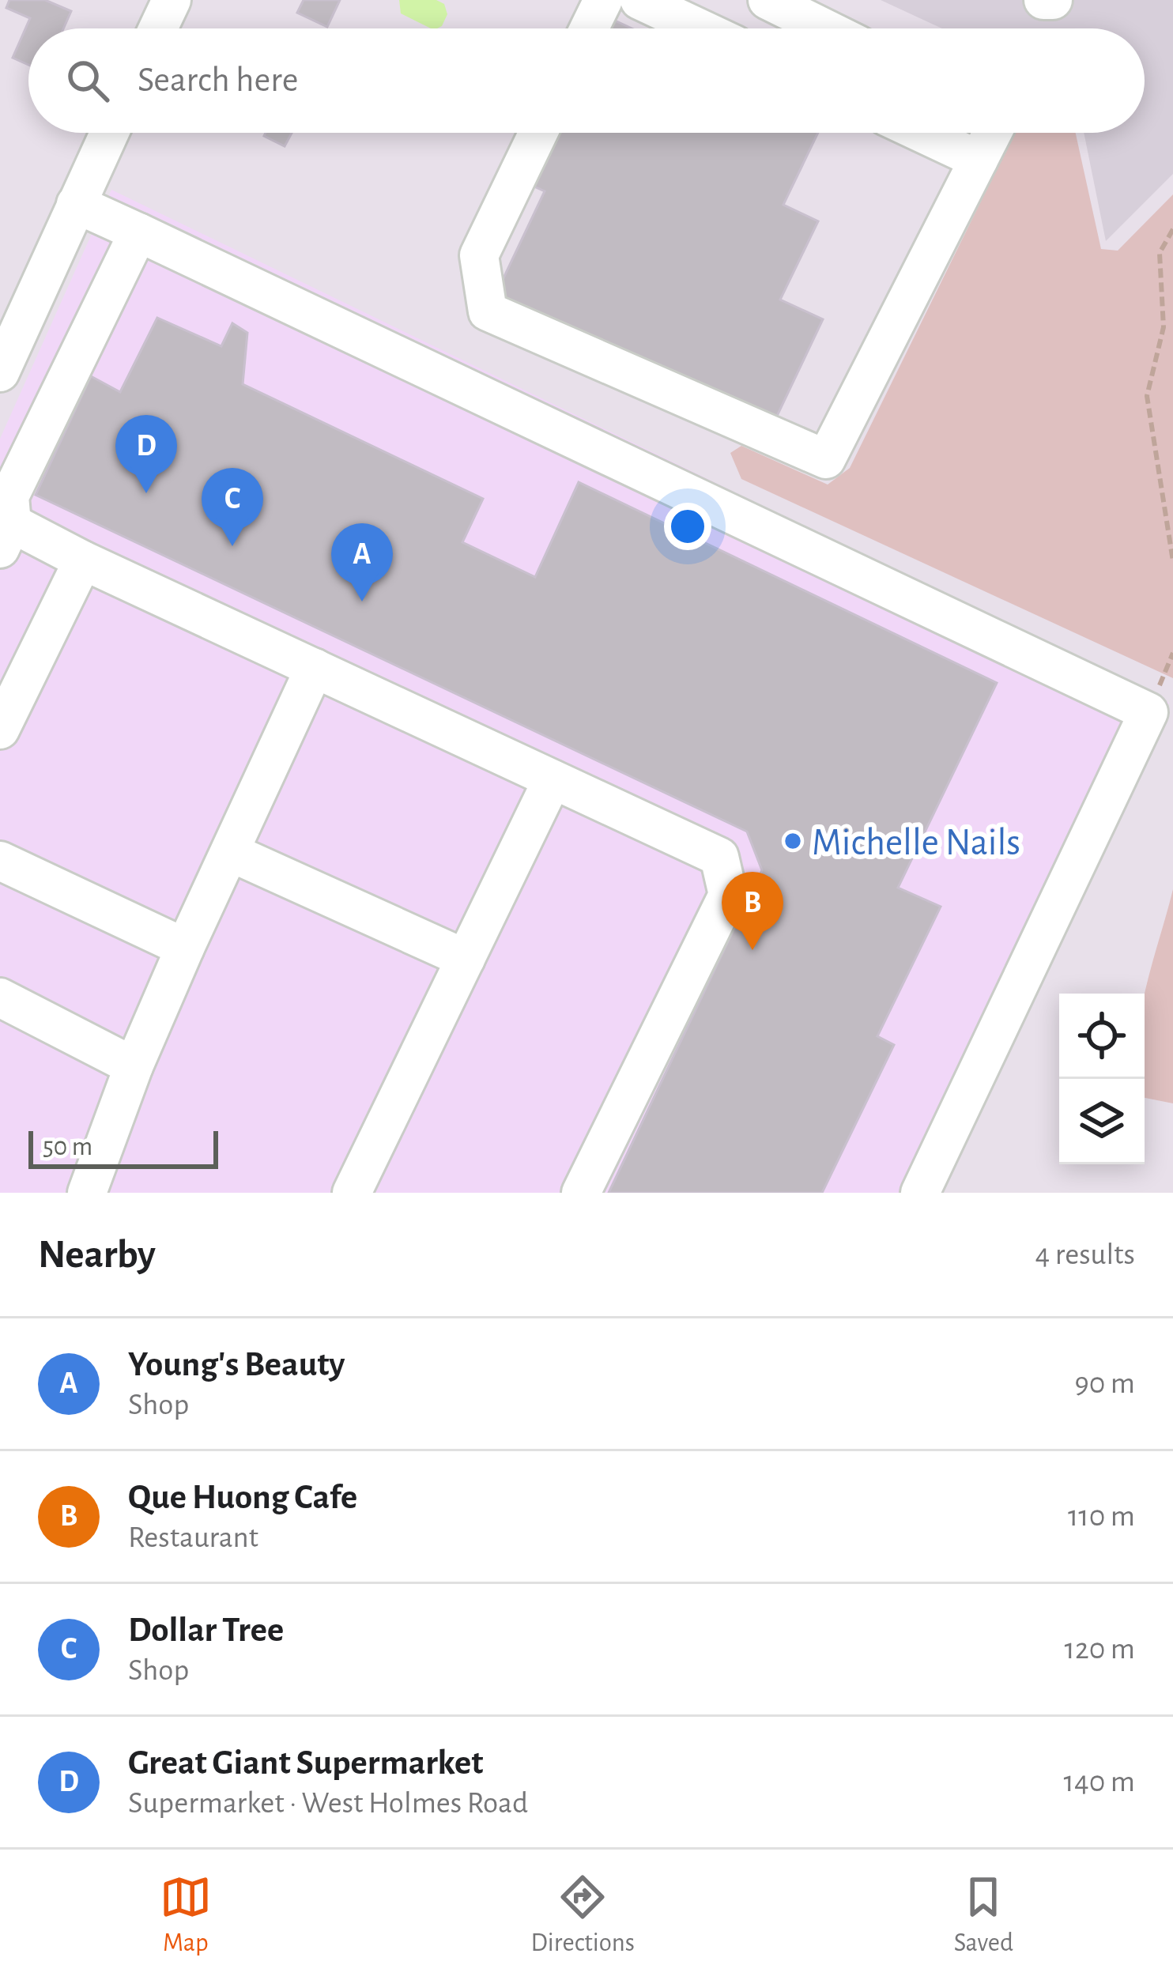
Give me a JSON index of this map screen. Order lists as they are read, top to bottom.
{
  "places": ["Michelle Nails"],
  "scale_bar": "50 m",
  "page": {
    "search": "Search here",
    "pins": [
      "D",
      "C",
      "A",
      "B"
    ],
    "scale": "50 m",
    "heading": ["Nearby", "4 results"],
    "list": [
      {
        "mark": "A",
        "name": "Young's Beauty",
        "note": "Shop",
        "value": "90 m"
      },
      {
        "mark": "B",
        "name": "Que Huong Cafe",
        "note": "Restaurant",
        "value": "110 m"
      },
      {
        "mark": "C",
        "name": "Dollar Tree",
        "note": "Shop",
        "value": "120 m"
      },
      {
        "mark": "D",
        "name": "Great Giant Supermarket",
        "note": "Supermarket · West Holmes Road",
        "value": "140 m"
      }
    ],
    "nav": ["Map", "Directions", "Saved"]
  }
}
